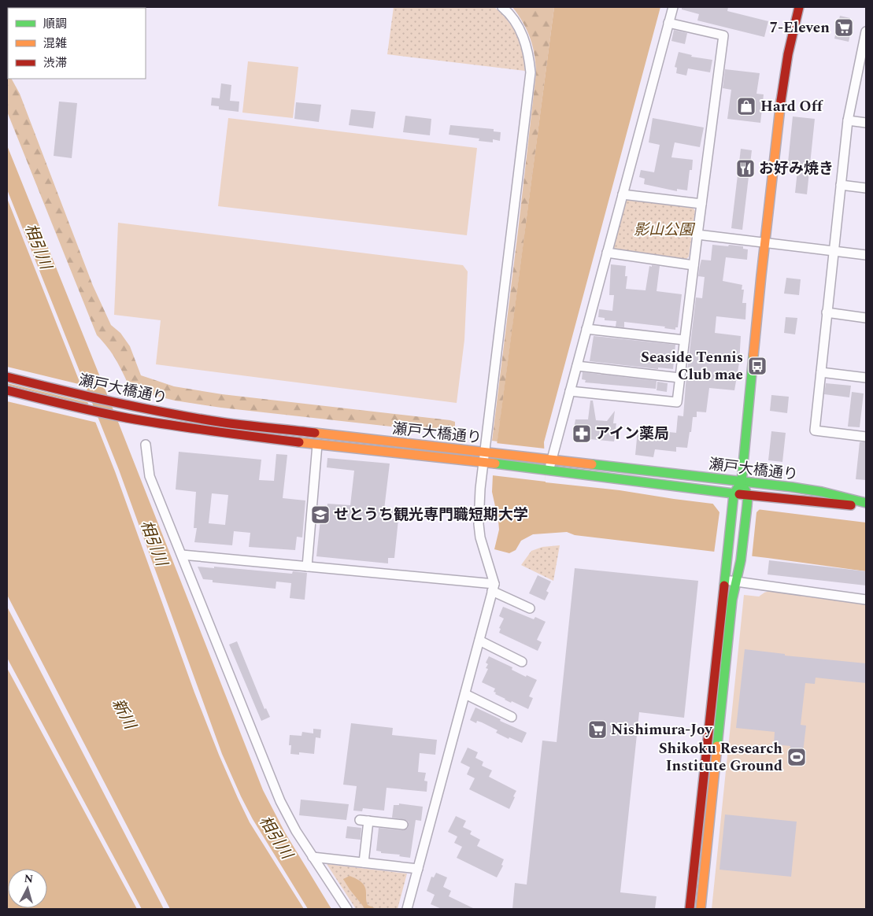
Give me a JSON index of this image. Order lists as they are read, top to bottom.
{
  "streets": {
    "street": ["瀬戸大橋通り"]
  },
  "water": ["相引川", "新川"],
  "parks": ["影山公園"],
  "places": {
    "supermarket": ["7-Eleven", "Nishimura-Joy"],
    "shop": ["Hard Off"],
    "restaurant": ["お好み焼き"],
    "bus stop": ["Seaside Tennis Club mae"],
    "pharmacy": ["アイン薬局"],
    "school or university": ["せとうち観光専門職短期大学"],
    "sports": ["Shikoku Research Institute Ground"]
  },
  "legend": ["順調", "混雑", "渋滞"],
  "north": "top"
}
